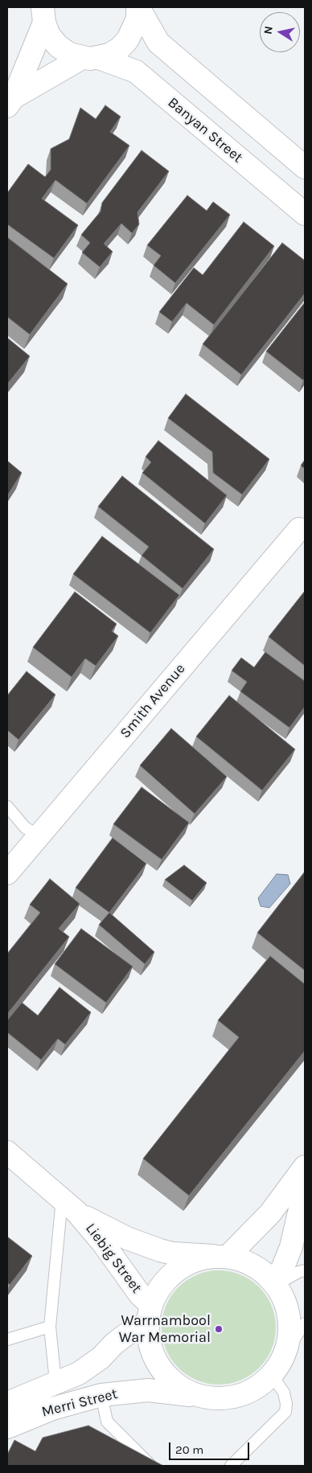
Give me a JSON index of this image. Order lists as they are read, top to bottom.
{
  "streets": {
    "street": [
      "Banyan Street",
      "Smith Avenue",
      "Liebig Street",
      "Merri Street"
    ]
  },
  "crossings": [
    ["Liebig Street", "Merri Street"]
  ],
  "places": ["Warrnambool War Memorial"],
  "scale_bar": "20 m",
  "north": "left"
}
